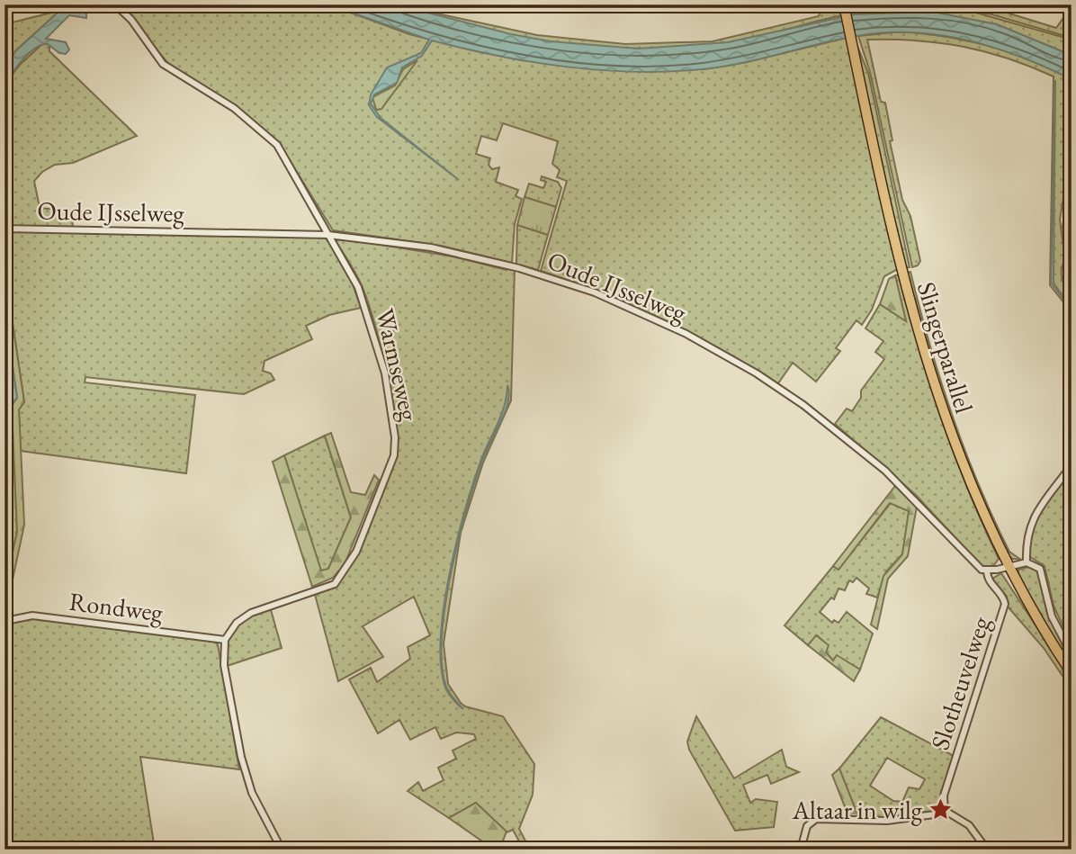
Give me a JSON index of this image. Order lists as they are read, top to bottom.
{
  "streets": {
    "main road": ["Slingerparallel"],
    "street": [
      "Oude IJsselweg",
      "Warmseweg",
      "Rondweg",
      "Slotheuvelweg"
    ]
  },
  "crossings": [
    ["Oude IJsselweg", "Warmseweg"],
    ["Oude IJsselweg", "Slotheuvelweg"],
    ["Warmseweg", "Rondweg"]
  ],
  "places": {
    "place": ["Altaar in wilg"]
  }
}
